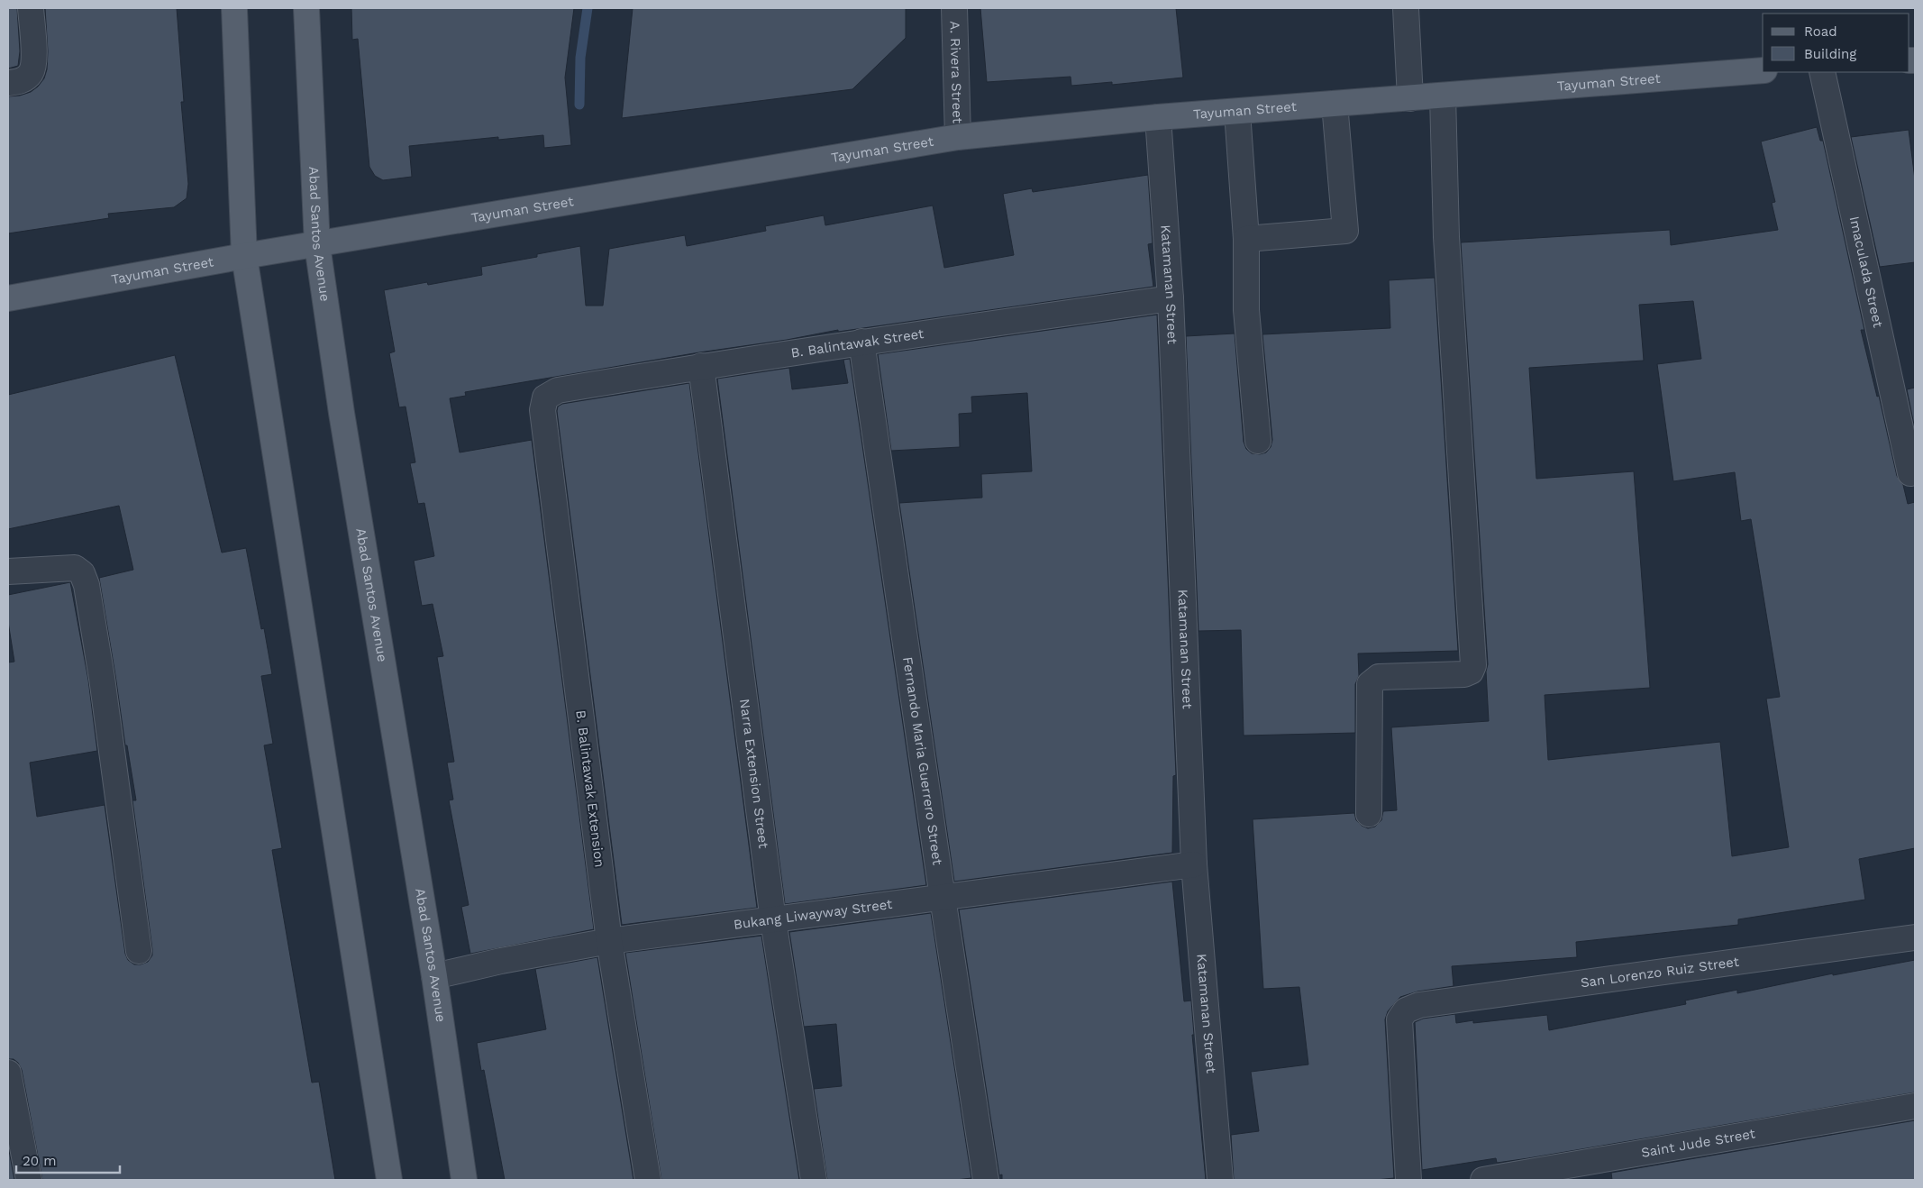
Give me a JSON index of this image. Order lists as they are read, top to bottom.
{
  "streets": {
    "main road": ["Tayuman Street", "Abad Santos Avenue"],
    "street": [
      "A. Rivera Street",
      "Imaculada Street",
      "Katamanan Street",
      "B. Balintawak Street",
      "Fernando Maria Guerrero Street",
      "Narra Extension Street",
      "B. Balintawak Extension",
      "Bukang Liwayway Street",
      "San Lorenzo Ruiz Street",
      "Saint Jude Street"
    ]
  },
  "crossings": [
    ["A. Rivera Street", "Tayuman Street"],
    ["Tayuman Street", "Abad Santos Avenue"],
    ["Tayuman Street", "Katamanan Street"],
    ["Abad Santos Avenue", "Bukang Liwayway Street"],
    ["Katamanan Street", "B. Balintawak Street"],
    ["Katamanan Street", "Bukang Liwayway Street"],
    ["B. Balintawak Street", "Fernando Maria Guerrero Street"],
    ["B. Balintawak Street", "Narra Extension Street"],
    ["B. Balintawak Street", "B. Balintawak Extension"],
    ["Fernando Maria Guerrero Street", "Bukang Liwayway Street"],
    ["Narra Extension Street", "Bukang Liwayway Street"],
    ["B. Balintawak Extension", "Bukang Liwayway Street"]
  ],
  "legend": ["Road", "Building"],
  "scale_bar": "20 m"
}
